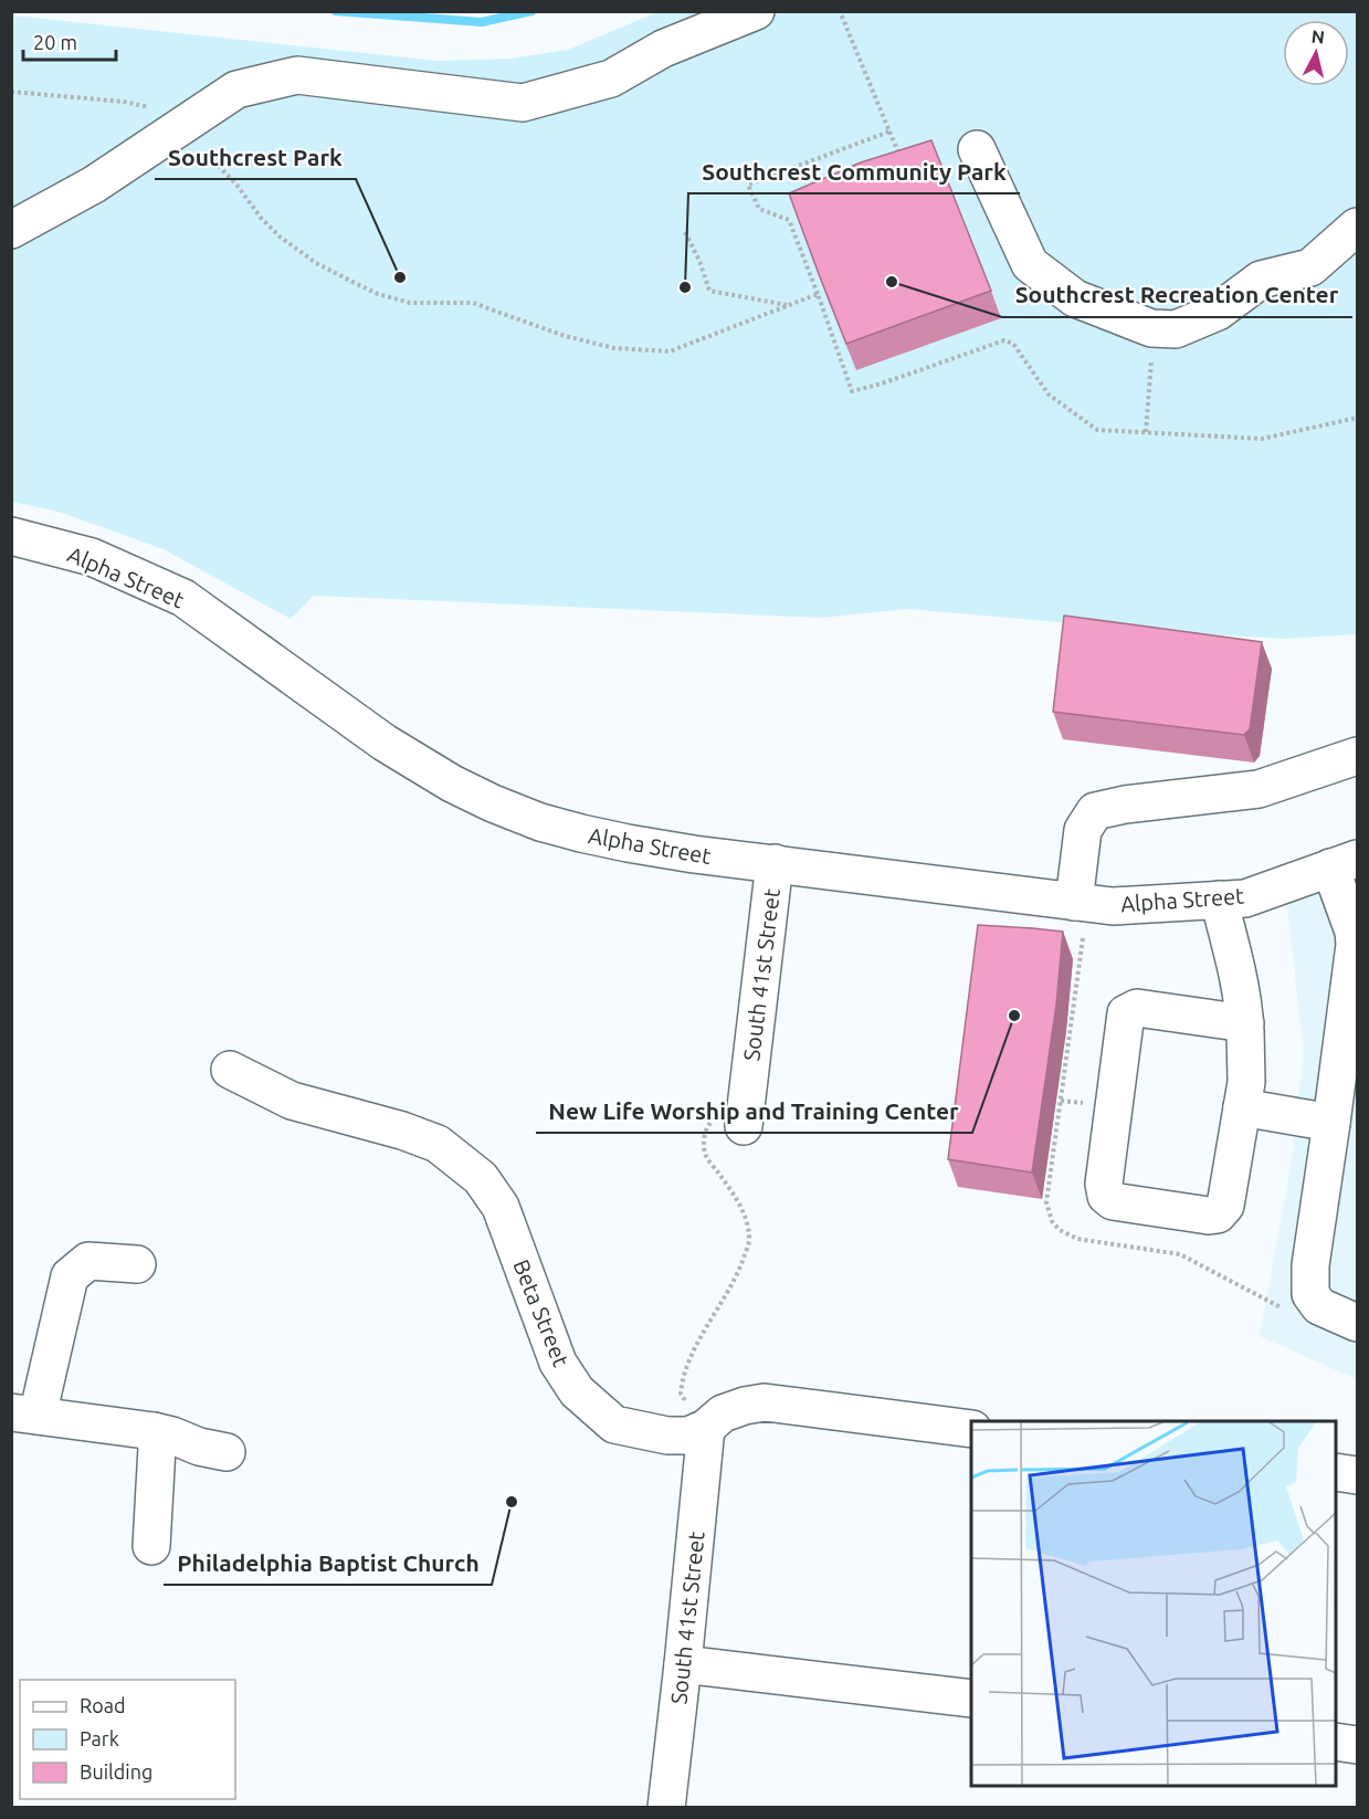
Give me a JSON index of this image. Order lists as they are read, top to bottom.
{
  "streets": {
    "street": ["Alpha Street", "South 41st Street", "Beta Street"]
  },
  "crossings": [
    ["Alpha Street", "South 41st Street"],
    ["South 41st Street", "Beta Street"]
  ],
  "places": [
    "Southcrest Park",
    "Southcrest Recreation Center",
    "Southcrest Community Park",
    "New Life Worship and Training Center",
    "Philadelphia Baptist Church"
  ],
  "legend": ["Road", "Park", "Building"],
  "scale_bar": "20 m",
  "north": "top"
}
